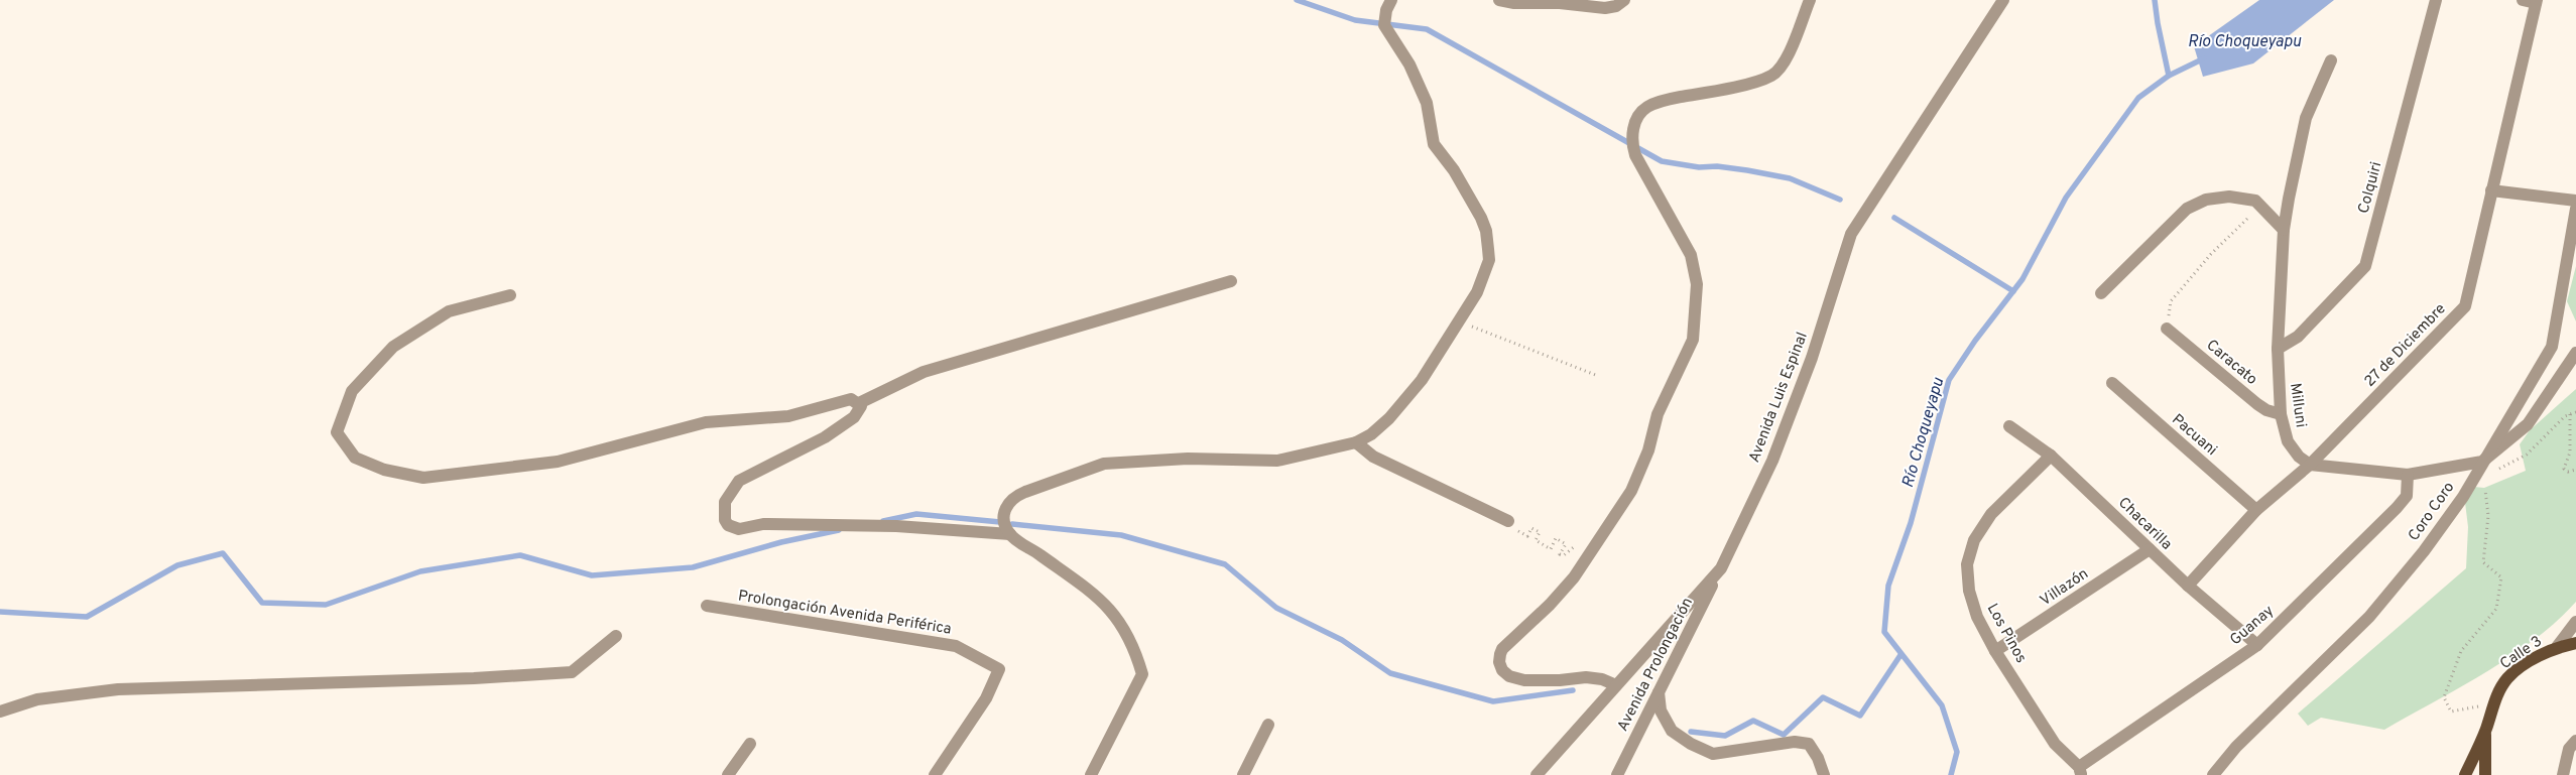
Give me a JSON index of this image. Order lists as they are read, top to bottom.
{
  "streets": {
    "main road": ["Calle 3"],
    "street": [
      "Colquiri",
      "27 de Diciembre",
      "Caracato",
      "Avenida Luis Espinal",
      "Milluni",
      "Pacuani",
      "Coro Coro",
      "Chacarilla",
      "Villazón",
      "Prolongación Avenida Periférica",
      "Guanay",
      "Los Pinos",
      "Avenida Prolongación"
    ]
  },
  "crossings": [
    ["Colquiri", "Milluni"],
    ["27 de Diciembre", "Milluni"],
    ["27 de Diciembre", "Pacuani"],
    ["27 de Diciembre", "Chacarilla"],
    ["Caracato", "Milluni"],
    ["Avenida Luis Espinal", "Avenida Prolongación"],
    ["Chacarilla", "Villazón"],
    ["Chacarilla", "Guanay"],
    ["Chacarilla", "Los Pinos"],
    ["Villazón", "Los Pinos"],
    ["Guanay", "Los Pinos"]
  ],
  "water": ["Río Choqueyapu"]
}
